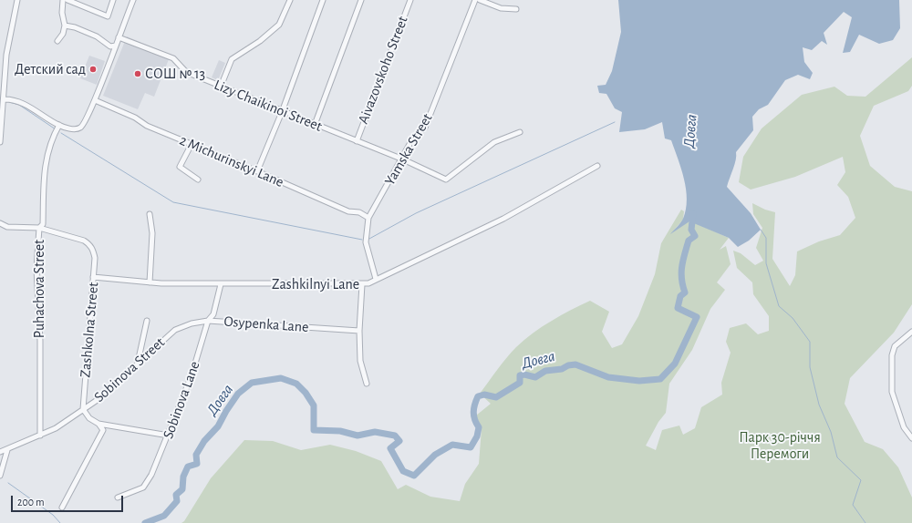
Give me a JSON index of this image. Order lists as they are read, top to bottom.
{
  "streets": {
    "street": [
      "Aivazovskoho Street",
      "Lizy Chaikinoi Street",
      "Yamska Street",
      "2 Michurinskyi Lane",
      "Zashkilnyi Lane",
      "Puhachova Street",
      "Osypenka Lane",
      "Zashkolna Street",
      "Sobinova Street",
      "Sobinova Lane"
    ]
  },
  "crossings": [
    ["Aivazovskoho Street", "Lizy Chaikinoi Street"],
    ["Lizy Chaikinoi Street", "Yamska Street"],
    ["Yamska Street", "2 Michurinskyi Lane"],
    ["Yamska Street", "Zashkilnyi Lane"],
    ["Zashkilnyi Lane", "Zashkolna Street"],
    ["Zashkilnyi Lane", "Sobinova Lane"],
    ["Puhachova Street", "Zashkolna Street"],
    ["Osypenka Lane", "Sobinova Street"],
    ["Osypenka Lane", "Sobinova Lane"],
    ["Zashkolna Street", "Sobinova Street"]
  ],
  "water": ["Довга"],
  "parks": ["Парк 30-річчя Перемоги"],
  "places": ["Детский сад", "СОШ № 13"],
  "scale_bar": "200 m"
}
